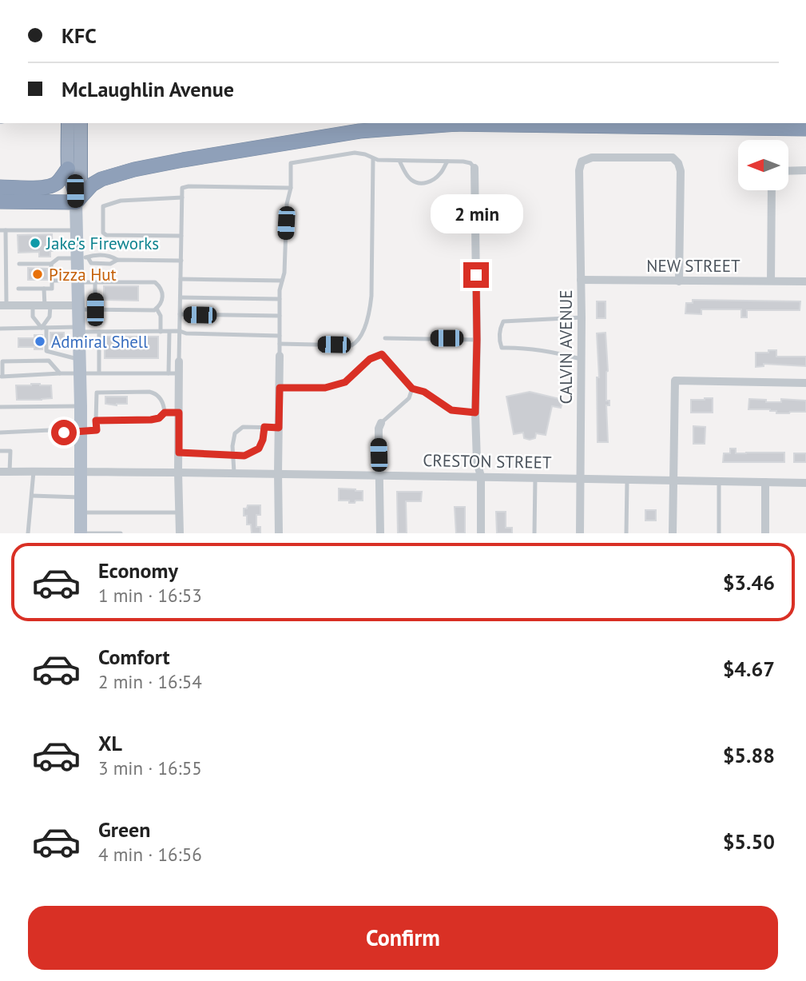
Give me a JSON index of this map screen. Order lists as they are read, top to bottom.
{
  "streets": {
    "street": ["NEW STREET", "CALVIN AVENUE", "CRESTON STREET"]
  },
  "crossings": [
    ["NEW STREET", "CALVIN AVENUE"],
    ["CALVIN AVENUE", "CRESTON STREET"]
  ],
  "places": ["Jake's Fireworks", "Pizza Hut", "Admiral Shell"],
  "north": "left",
  "page": {
    "banner": ["KFC", "McLaughlin Avenue"],
    "bubble": "2 min",
    "list": [
      {
        "name": "Economy",
        "note": "1 min · 16:53",
        "value": "$3.46"
      },
      {
        "name": "Comfort",
        "note": "2 min · 16:54",
        "value": "$4.67"
      },
      {
        "name": "XL",
        "note": "3 min · 16:55",
        "value": "$5.88"
      },
      {
        "name": "Green",
        "note": "4 min · 16:56",
        "value": "$5.50"
      }
    ],
    "buttons": "Confirm"
  }
}
